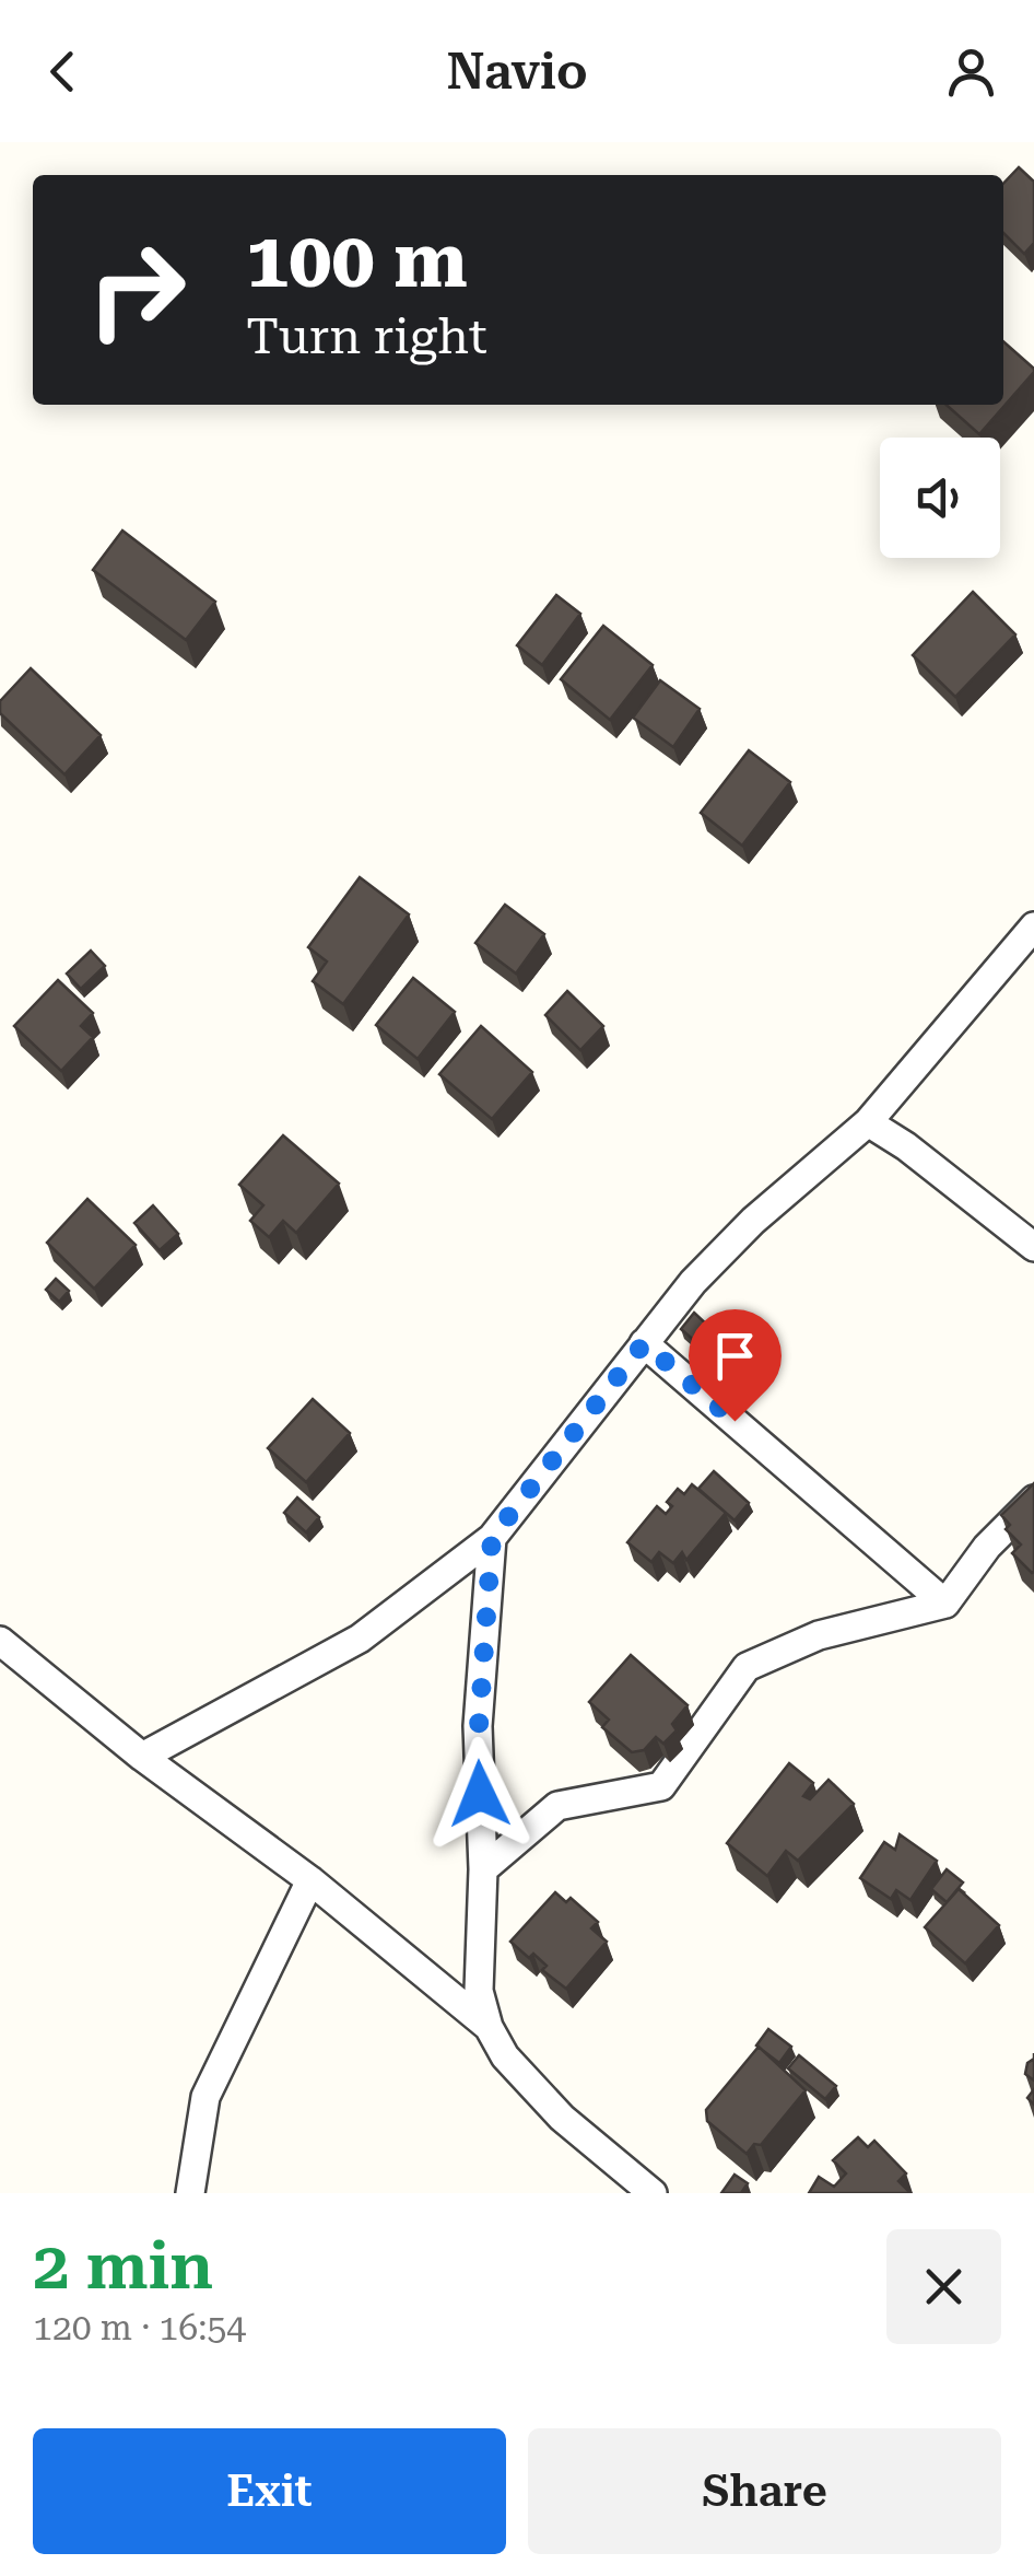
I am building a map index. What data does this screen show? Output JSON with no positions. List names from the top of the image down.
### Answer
{
  "page": {
    "header": "Navio",
    "turn": ["100 m", "Turn right"],
    "heading": ["2 min", "120 m · 16:54"],
    "buttons": ["Exit", "Share"]
  }
}
